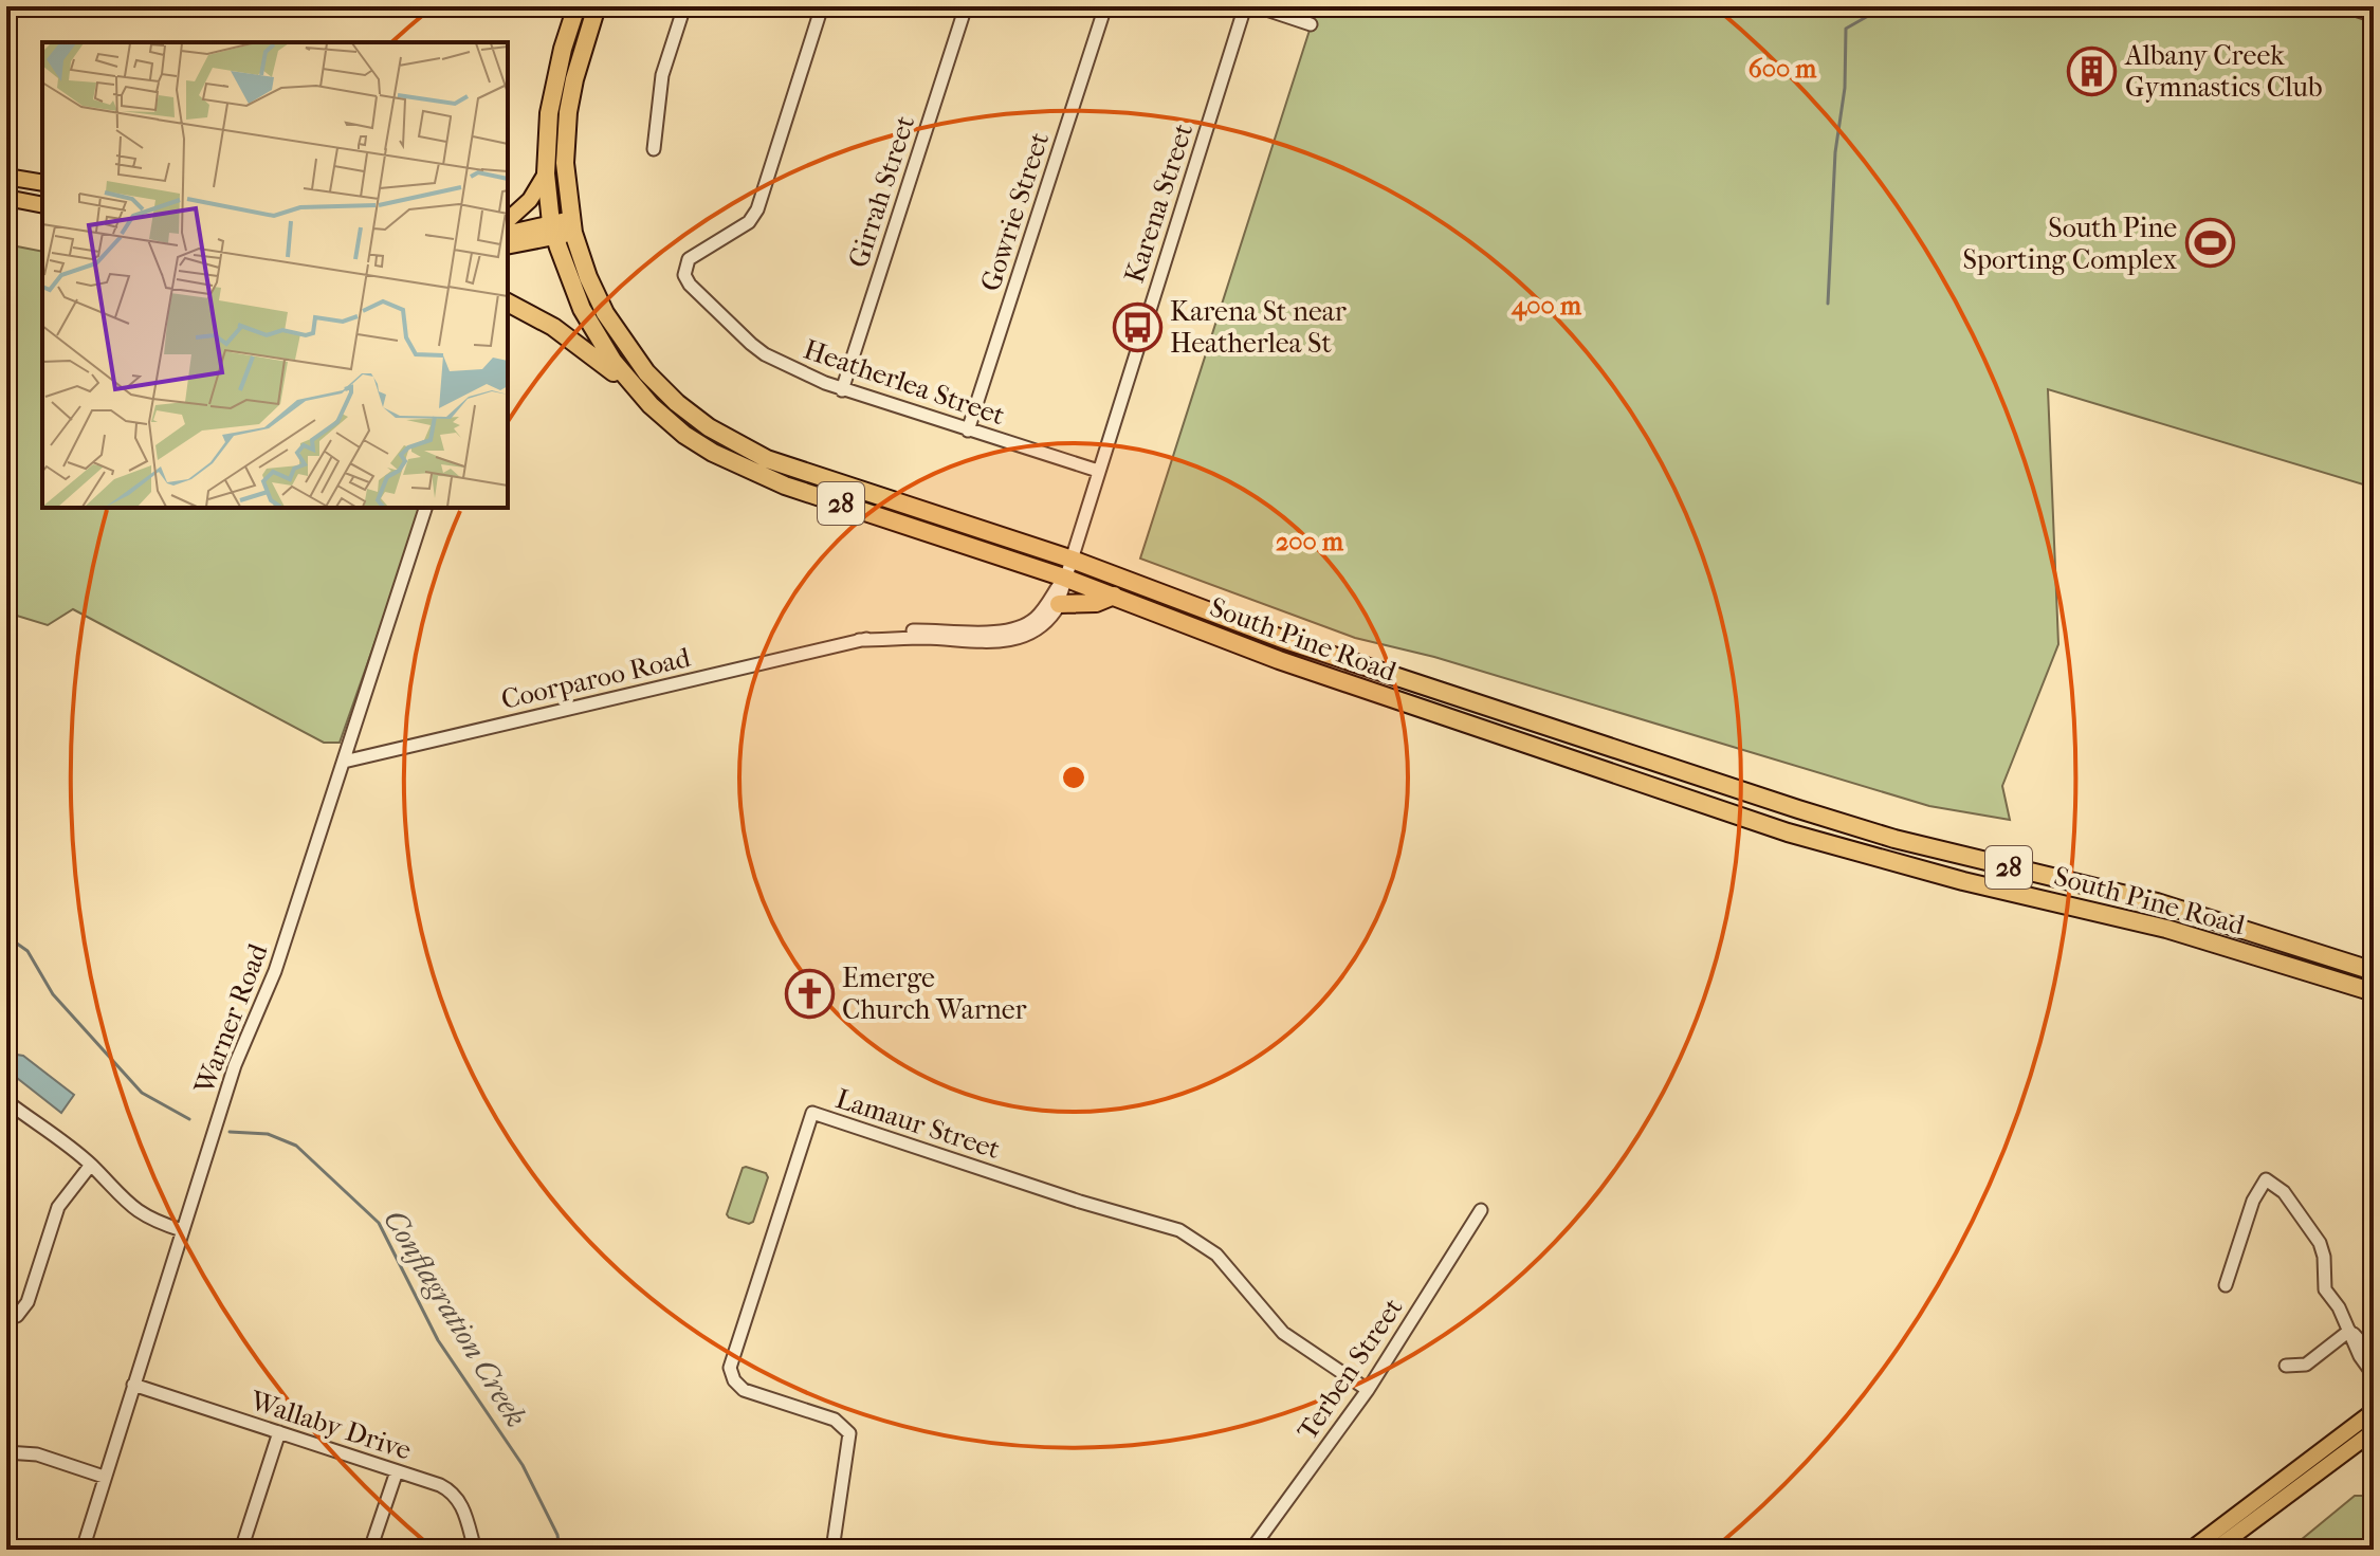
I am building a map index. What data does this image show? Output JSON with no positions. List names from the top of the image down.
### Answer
{
  "streets": {
    "highway": ["28", "South Pine Road"],
    "street": [
      "Girrah Street",
      "Karena Street",
      "Gowrie Street",
      "Heatherlea Street",
      "Coorparoo Road",
      "Warner Road",
      "Lamaur Street",
      "Terben Street",
      "Wallaby Drive"
    ]
  },
  "crossings": [
    ["Girrah Street", "Heatherlea Street"],
    ["Karena Street", "Heatherlea Street"],
    ["Karena Street", "South Pine Road"],
    ["Karena Street", "Coorparoo Road"],
    ["Gowrie Street", "Heatherlea Street"],
    ["South Pine Road", "Coorparoo Road"],
    ["Coorparoo Road", "Warner Road"],
    ["Warner Road", "Wallaby Drive"],
    ["Lamaur Street", "Terben Street"]
  ],
  "water": ["Conflagration Creek"],
  "places": {
    "building": ["Albany Creek Gymnastics Club"],
    "sports": ["South Pine Sporting Complex"],
    "bus stop": ["Karena St near Heatherlea St"],
    "church": ["Emerge Church Warner"]
  },
  "rings": ["600 m", "400 m", "200 m"]
}
